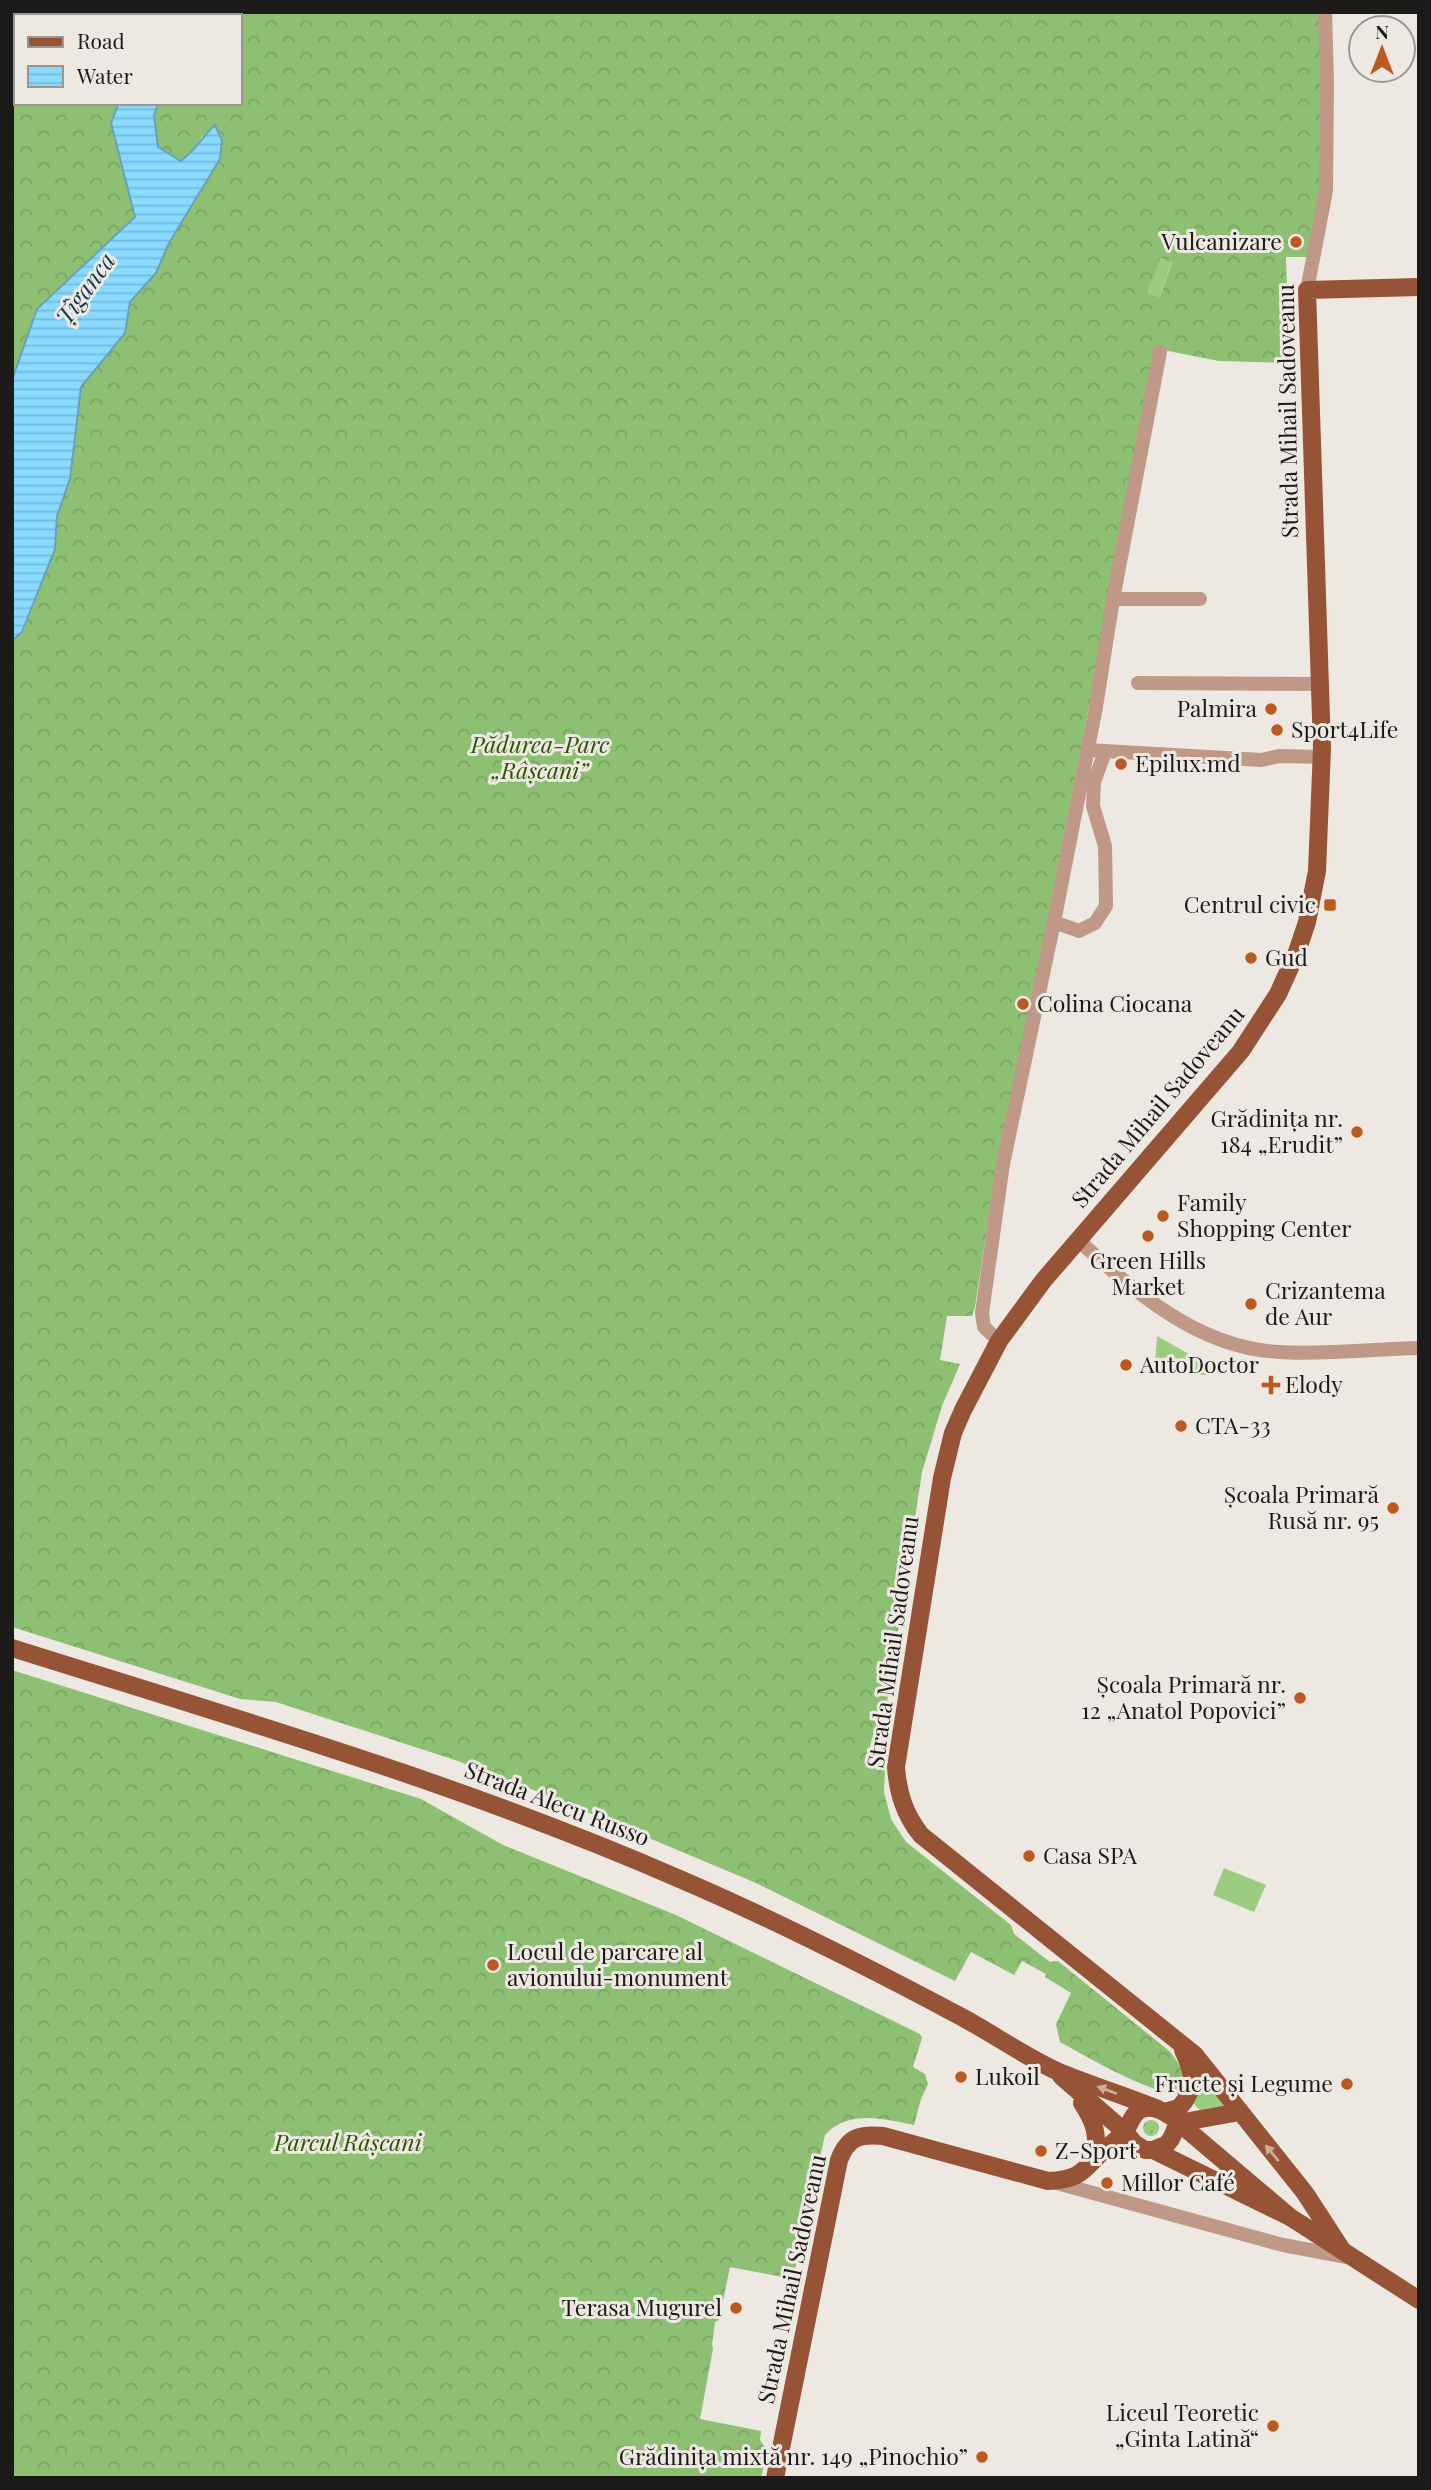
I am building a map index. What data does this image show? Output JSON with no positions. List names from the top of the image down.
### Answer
{
  "streets": {
    "main road": ["Strada Mihail Sadoveanu", "Strada Alecu Russo"]
  },
  "crossings": [
    ["Strada Mihail Sadoveanu", "Strada Alecu Russo"]
  ],
  "water": ["Țîganca"],
  "parks": ["Pădurea-Parc „Râșcani”", "Parcul Râșcani"],
  "places": {
    "other": [
      "Vulcanizare",
      "Palmira",
      "Sport4Life",
      "Epilux.md",
      "Gud",
      "Colina Ciocana",
      "Grădinița nr. 184 „Erudit”",
      "Family Shopping Center",
      "Green Hills Market",
      "Crizantema de Aur",
      "AutoDoctor",
      "CTA-33",
      "Școala Primară Rusă nr. 95",
      "Școala Primară nr. 12 „Anatol Popovici”",
      "Casa SPA",
      "Locul de parcare al avionului-monument",
      "Lukoil",
      "Fructe și Legume",
      "Z-Sport",
      "Millor Café",
      "Terasa Mugurel",
      "Liceul Teoretic „Ginta Latină“",
      "Grădinița mixtă nr. 149 „Pinochio”"
    ],
    "transit": ["Centrul civic"],
    "health": ["Elody"]
  },
  "legend": ["Road", "Water"],
  "north": "top"
}
